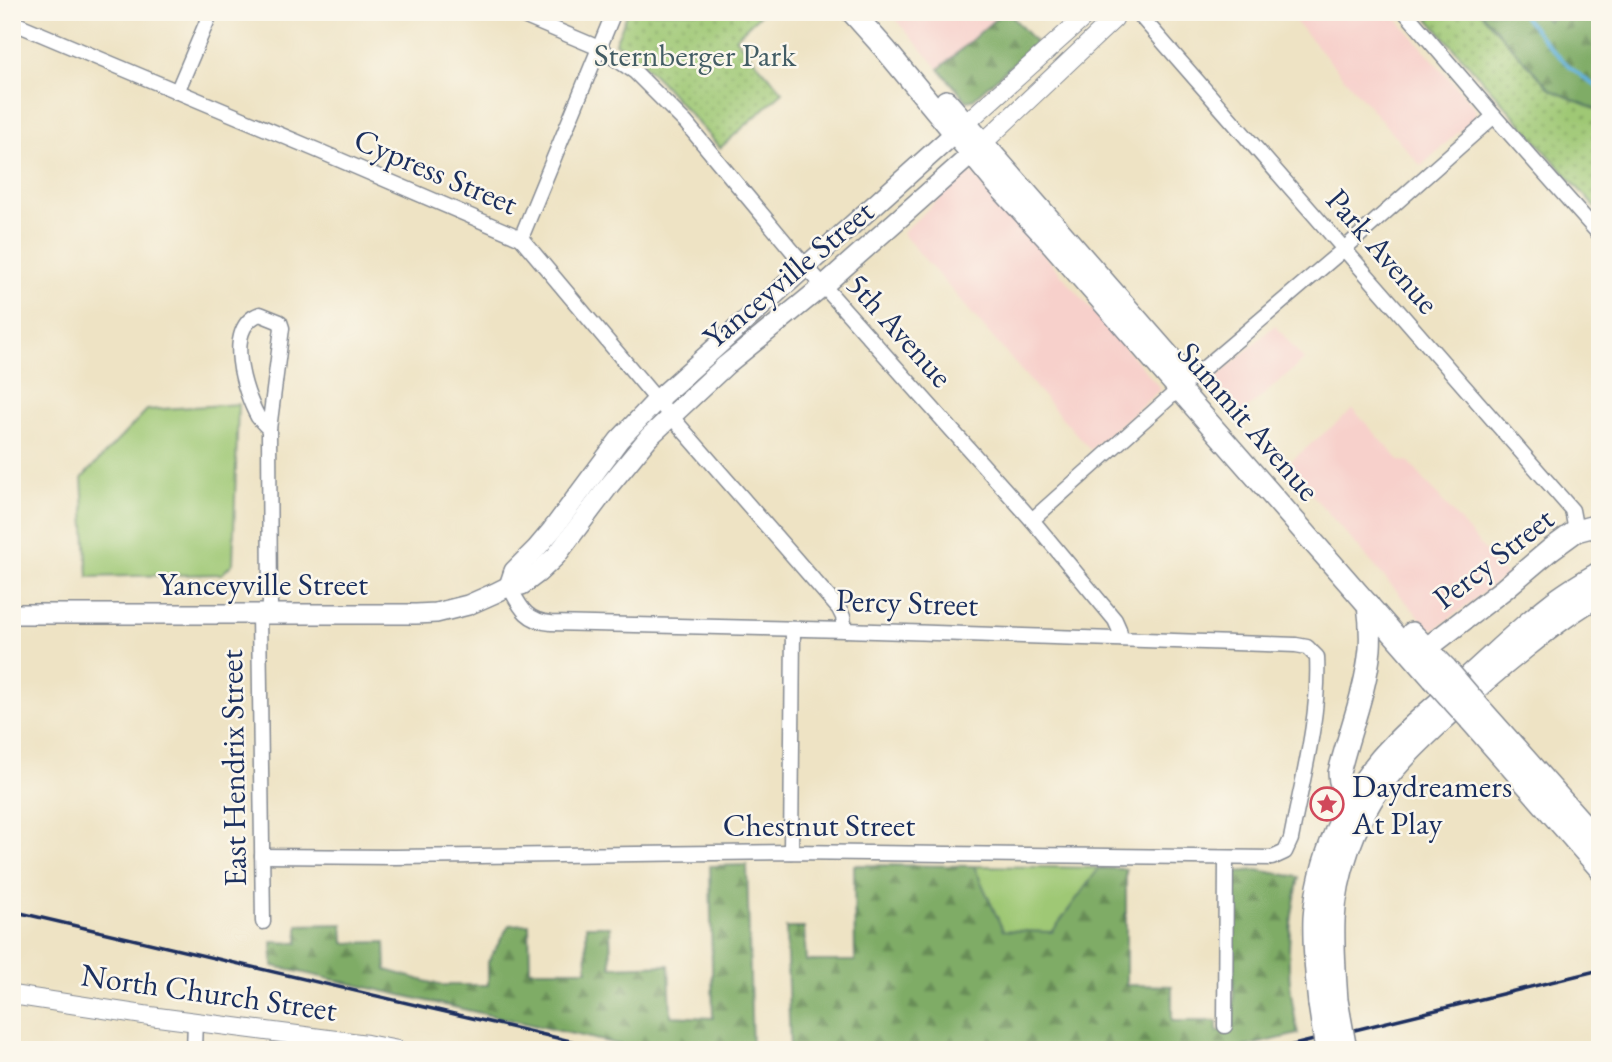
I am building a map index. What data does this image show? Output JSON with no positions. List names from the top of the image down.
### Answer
{
  "streets": {
    "main road": ["Yanceyville Street", "Summit Avenue", "Percy Street"],
    "street": [
      "Cypress Street",
      "Park Avenue",
      "5th Avenue",
      "East Hendrix Street",
      "Chestnut Street",
      "North Church Street"
    ]
  },
  "crossings": [
    ["Cypress Street", "Yanceyville Street"],
    ["Cypress Street", "Percy Street"],
    ["Park Avenue", "Percy Street"],
    ["Yanceyville Street", "5th Avenue"],
    ["Yanceyville Street", "Summit Avenue"],
    ["Yanceyville Street", "Percy Street"],
    ["Yanceyville Street", "East Hendrix Street"],
    ["5th Avenue", "Percy Street"],
    ["Summit Avenue", "Percy Street"],
    ["Percy Street", "Chestnut Street"],
    ["East Hendrix Street", "Chestnut Street"]
  ],
  "parks": ["Sternberger Park"],
  "places": {
    "place": ["Daydreamers At Play"]
  }
}
